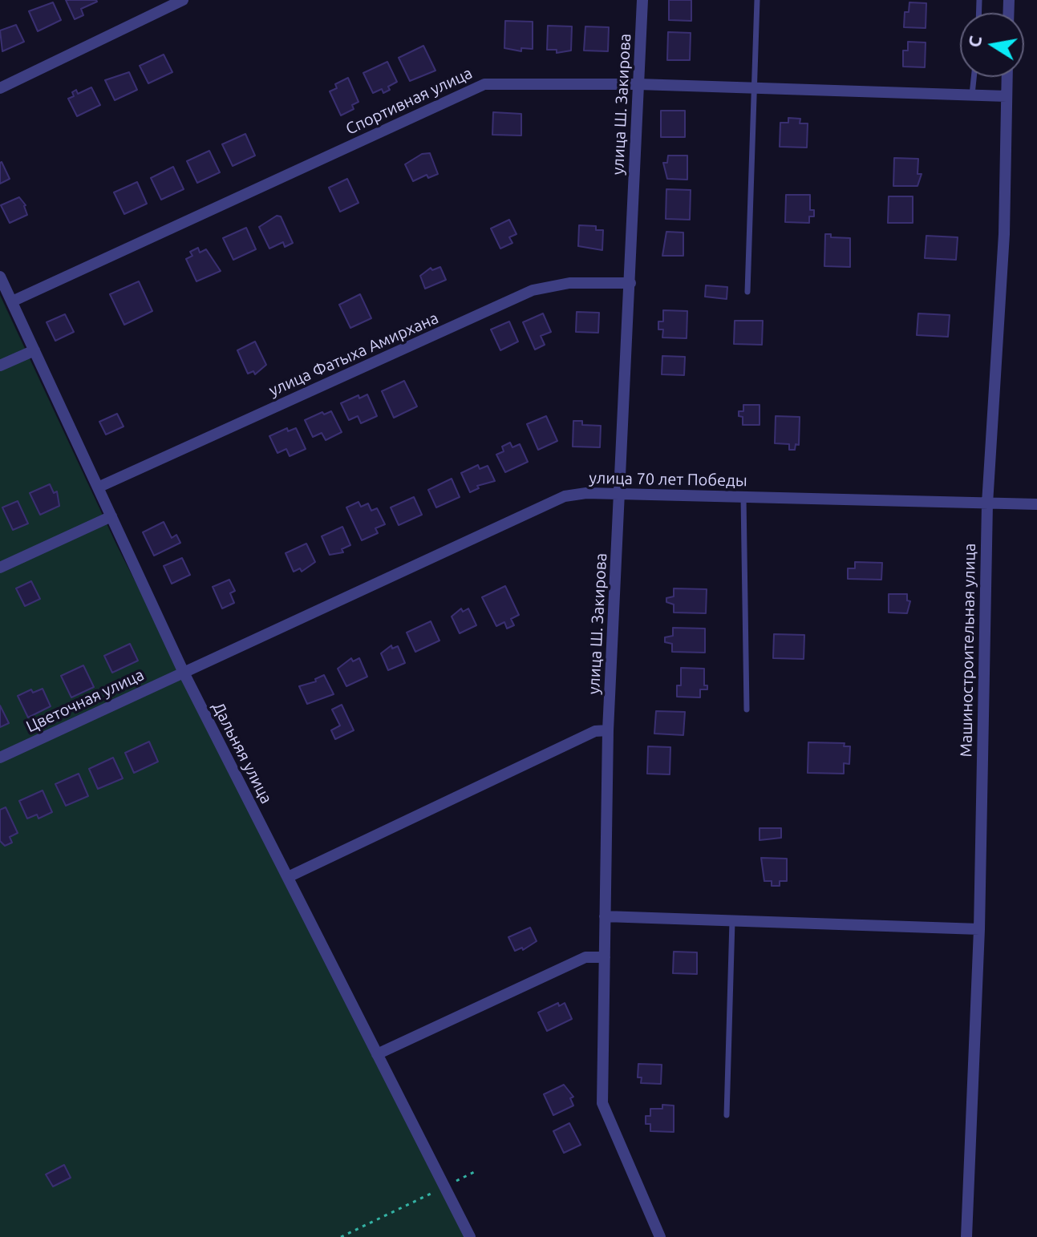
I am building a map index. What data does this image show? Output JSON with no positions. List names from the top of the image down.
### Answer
{
  "streets": {
    "street": [
      "Спортивная улица",
      "улица Ш. Закирова",
      "улица Фатыха Амирхана",
      "улица 70 лет Победы",
      "Машиностроительная улица",
      "Цветочная улица",
      "Дальняя улица"
    ]
  },
  "crossings": [
    ["Спортивная улица", "улица Ш. Закирова"],
    ["Спортивная улица", "Машиностроительная улица"],
    ["Спортивная улица", "Дальняя улица"],
    ["улица Ш. Закирова", "улица Фатыха Амирхана"],
    ["улица Ш. Закирова", "улица 70 лет Победы"],
    ["улица Фатыха Амирхана", "Дальняя улица"],
    ["улица 70 лет Победы", "Машиностроительная улица"],
    ["улица 70 лет Победы", "Цветочная улица"],
    ["улица 70 лет Победы", "Дальняя улица"],
    ["Цветочная улица", "Дальняя улица"]
  ],
  "north": "left"
}
